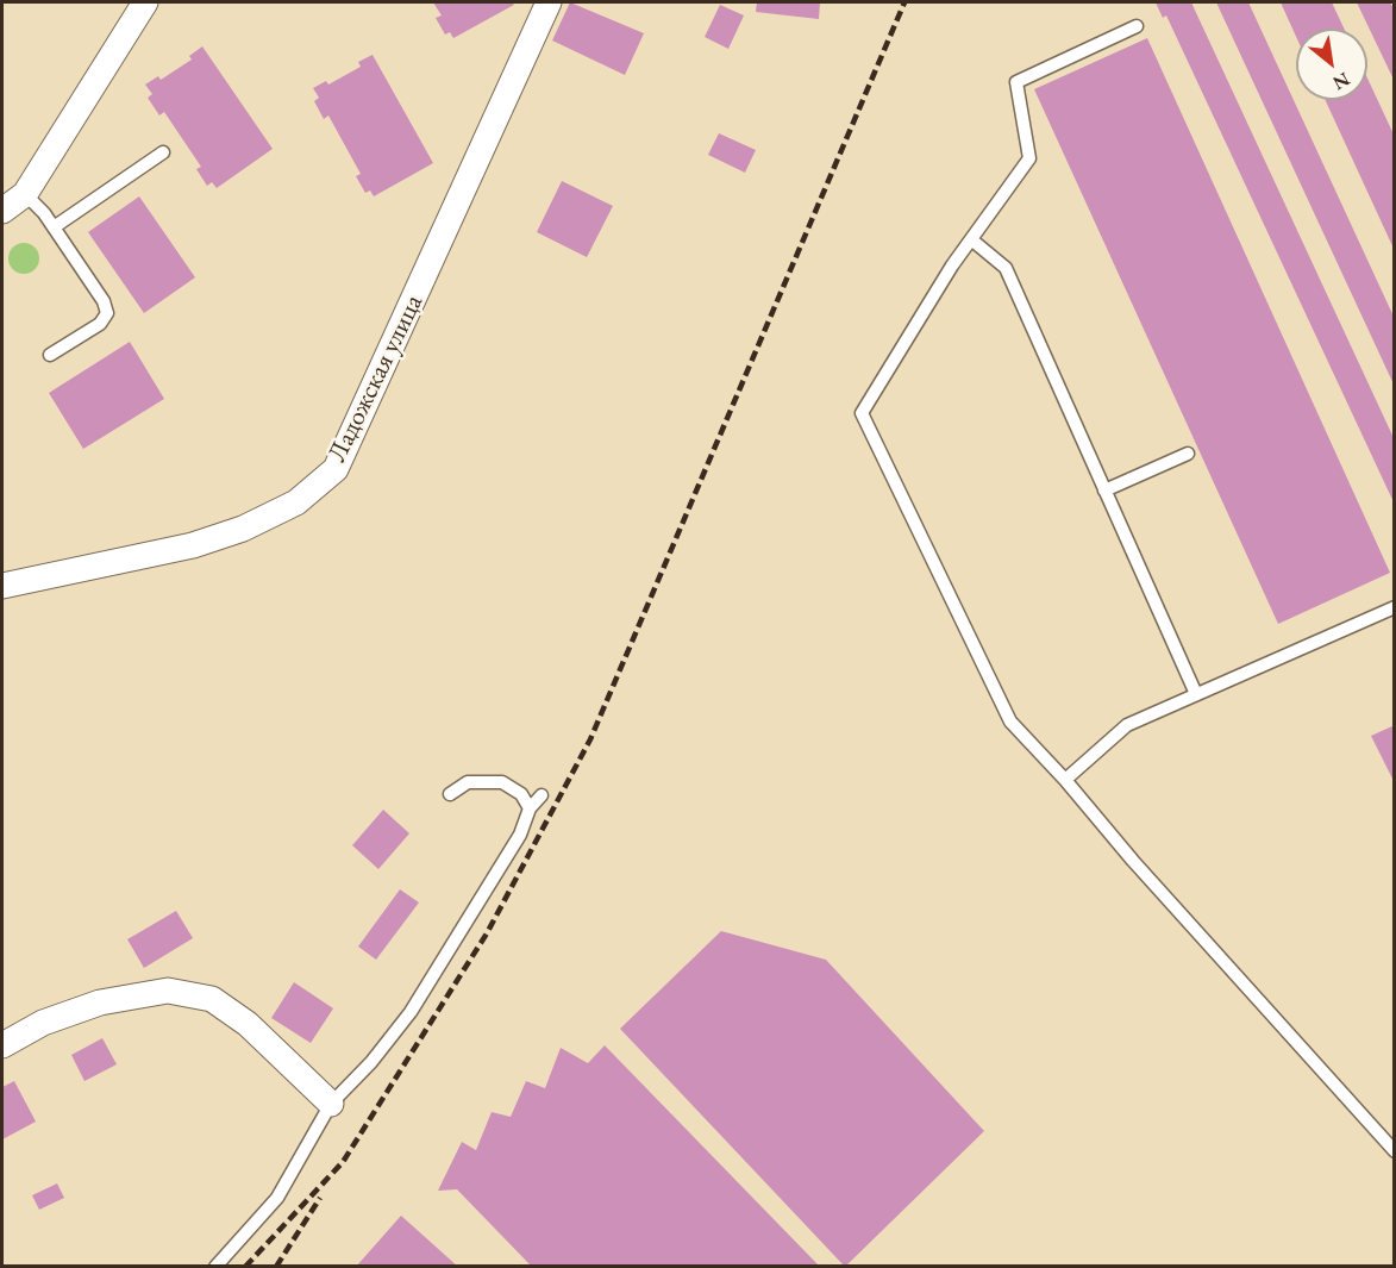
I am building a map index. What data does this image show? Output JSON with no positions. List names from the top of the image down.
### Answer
{
  "streets": {
    "street": ["Ладожская улица"]
  },
  "north": "bottom right"
}
